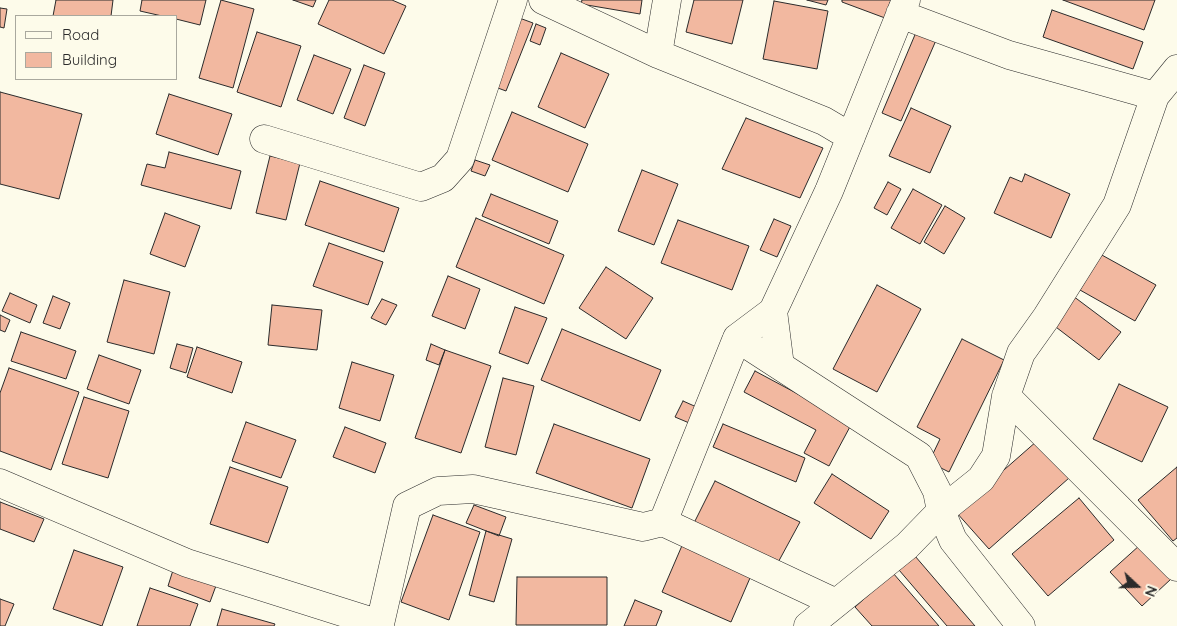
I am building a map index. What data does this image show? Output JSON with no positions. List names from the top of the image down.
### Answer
{
  "legend": ["Road", "Building"],
  "north": "right"
}
